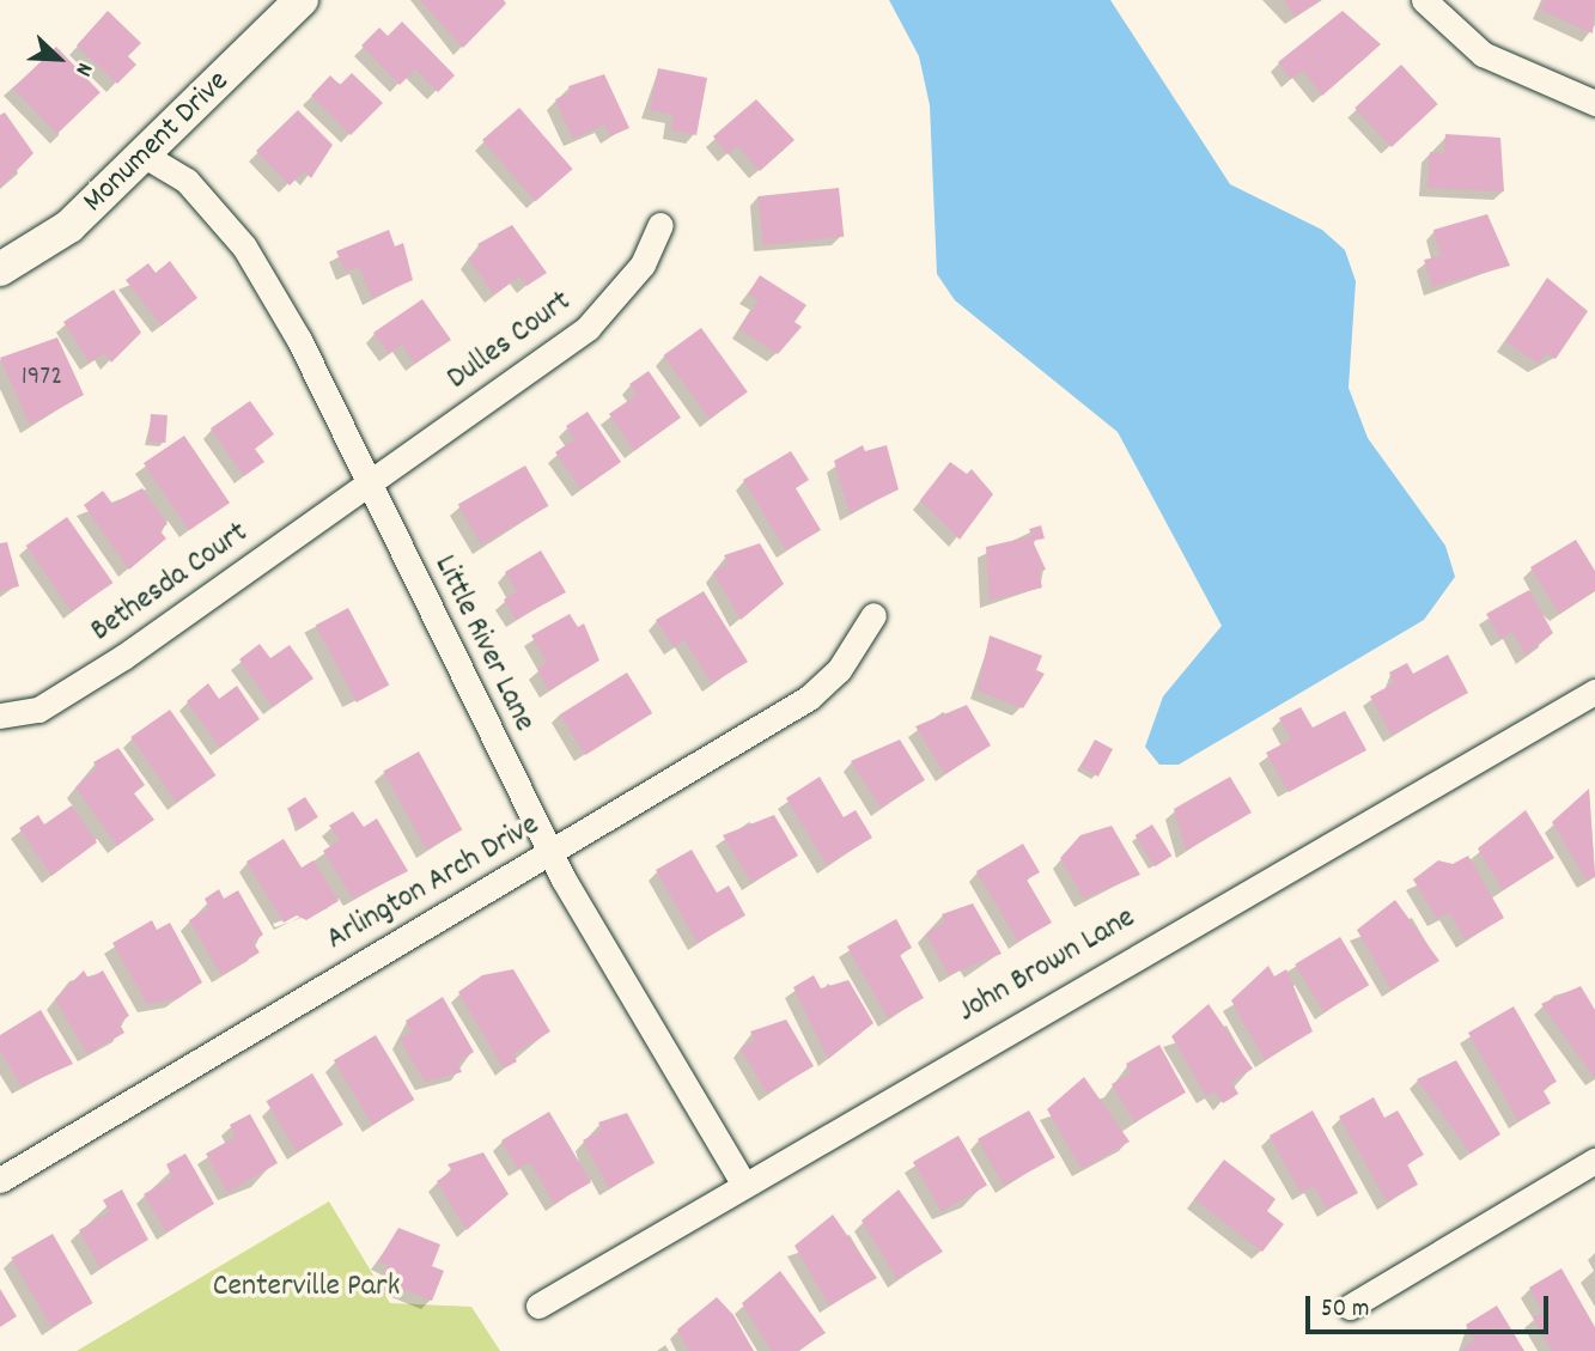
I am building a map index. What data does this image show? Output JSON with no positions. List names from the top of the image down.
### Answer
{
  "streets": {
    "street": [
      "Monument Drive",
      "Dulles Court",
      "Bethesda Court",
      "Little River Lane",
      "Arlington Arch Drive",
      "John Brown Lane"
    ]
  },
  "crossings": [
    ["Monument Drive", "Little River Lane"],
    ["Dulles Court", "Bethesda Court"],
    ["Dulles Court", "Little River Lane"],
    ["Bethesda Court", "Little River Lane"],
    ["Little River Lane", "Arlington Arch Drive"],
    ["Little River Lane", "John Brown Lane"]
  ],
  "parks": ["Centerville Park"],
  "house_numbers": ["1972"],
  "scale_bar": "50 m",
  "north": "bottom right"
}
